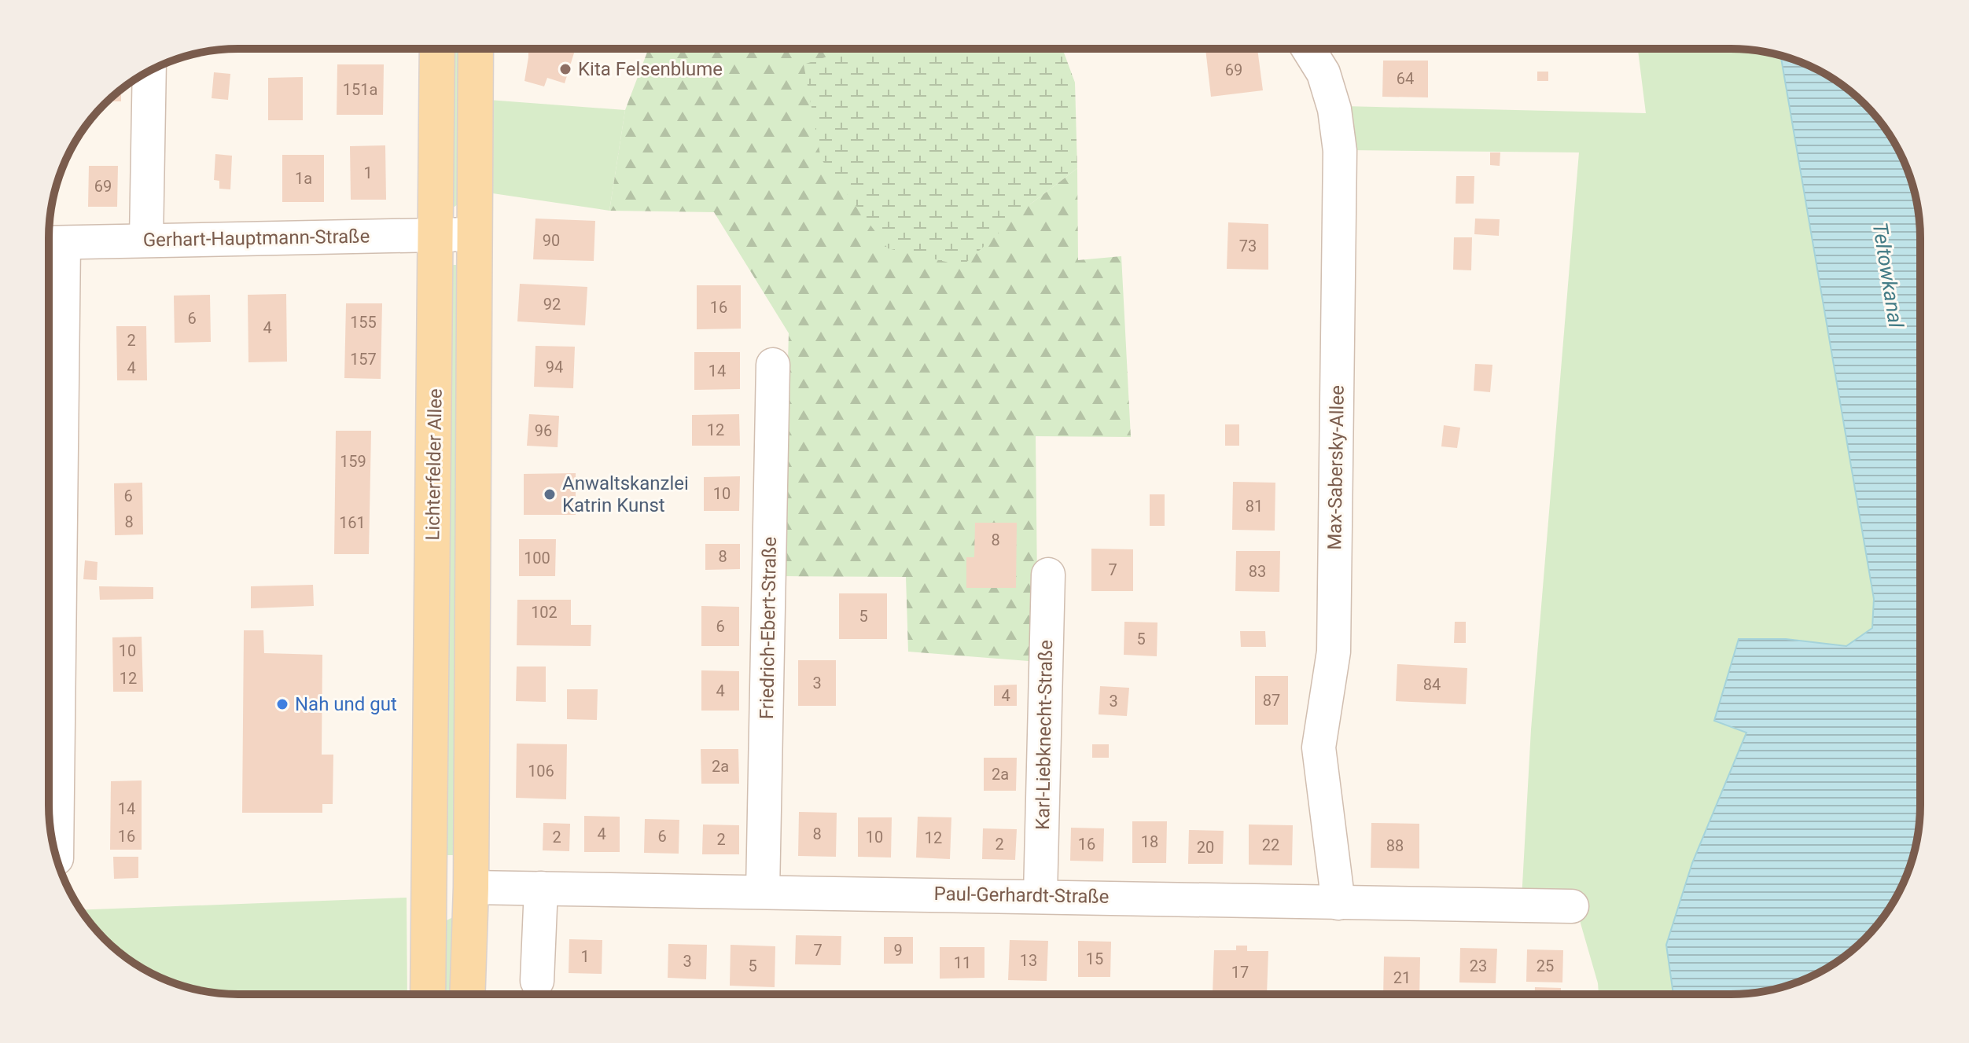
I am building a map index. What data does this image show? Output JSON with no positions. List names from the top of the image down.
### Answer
{
  "streets": {
    "main road": ["Lichterfelder Allee"],
    "street": [
      "Gerhart-Hauptmann-Straße",
      "Max-Sabersky-Allee",
      "Friedrich-Ebert-Straße",
      "Karl-Liebknecht-Straße",
      "Paul-Gerhardt-Straße"
    ]
  },
  "crossings": [
    ["Gerhart-Hauptmann-Straße", "Lichterfelder Allee"],
    ["Lichterfelder Allee", "Paul-Gerhardt-Straße"],
    ["Max-Sabersky-Allee", "Paul-Gerhardt-Straße"],
    ["Friedrich-Ebert-Straße", "Paul-Gerhardt-Straße"],
    ["Karl-Liebknecht-Straße", "Paul-Gerhardt-Straße"]
  ],
  "water": ["Teltowkanal"],
  "places": ["Kita Felsenblume", "Anwaltskanzlei Katrin Kunst", "Nah und gut"],
  "house_numbers": [
    "69",
    "64",
    "151a",
    "1",
    "1a",
    "69",
    "90",
    "73",
    "92",
    "16",
    "6",
    "155",
    "4",
    "2",
    "157",
    "94",
    "4",
    "14",
    "12",
    "96",
    "159",
    "10",
    "6",
    "81",
    "8",
    "161",
    "8",
    "8",
    "100",
    "7",
    "83",
    "102",
    "5",
    "6",
    "5",
    "10",
    "12",
    "3",
    "84",
    "4",
    "4",
    "87",
    "3",
    "2a",
    "106",
    "2a",
    "14",
    "4",
    "8",
    "16",
    "6",
    "2",
    "10",
    "12",
    "2",
    "18",
    "2",
    "16",
    "22",
    "88",
    "20",
    "7",
    "9",
    "1",
    "15",
    "13",
    "3",
    "11",
    "5",
    "23",
    "25",
    "17",
    "21"
  ]
}
